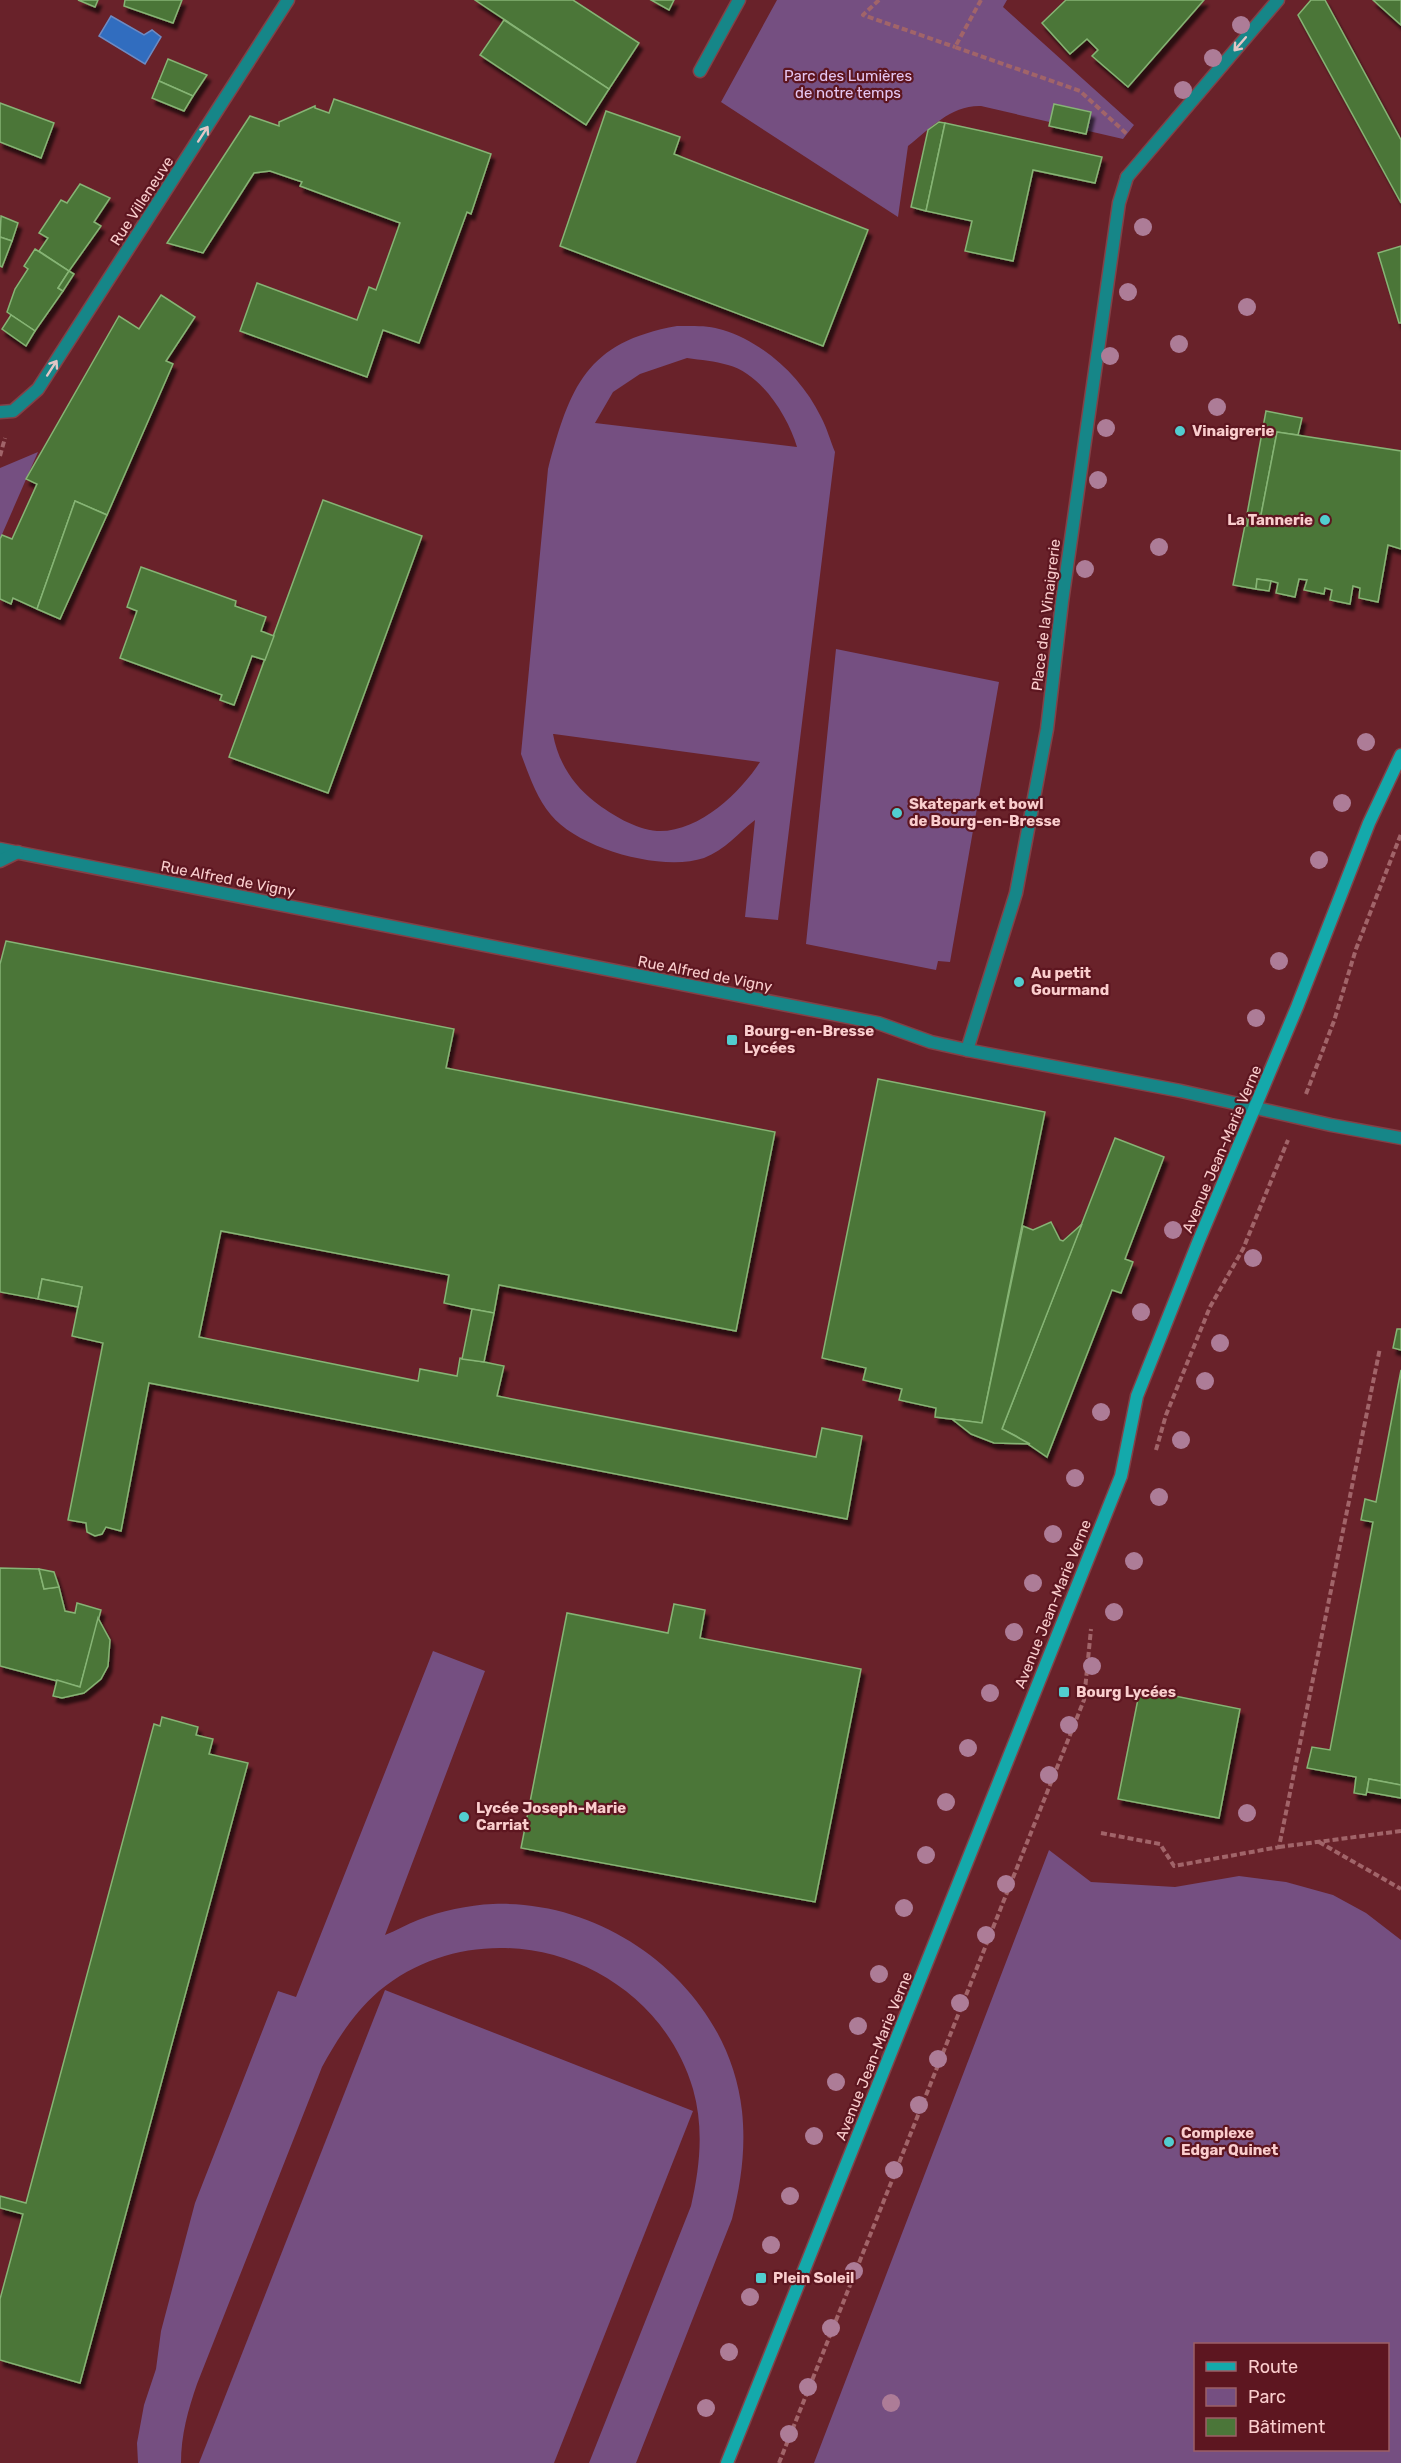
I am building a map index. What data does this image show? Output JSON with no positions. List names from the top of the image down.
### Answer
{
  "streets": {
    "street": [
      "Rue Villeneuve",
      "Place de la Vinaigrerie",
      "Rue Alfred de Vigny",
      "Avenue Jean-Marie Verne"
    ]
  },
  "crossings": [
    ["Place de la Vinaigrerie", "Rue Alfred de Vigny"],
    ["Rue Alfred de Vigny", "Avenue Jean-Marie Verne"]
  ],
  "one_way": ["Rue Villeneuve"],
  "parks": ["Parc des Lumières de notre temps"],
  "places": {
    "other": [
      "Vinaigrerie",
      "La Tannerie",
      "Skatepark et bowl de Bourg-en-Bresse",
      "Au petit Gourmand",
      "Lycée Joseph-Marie Carriat",
      "Complexe Edgar Quinet"
    ],
    "transit": ["Bourg-en-Bresse Lycées", "Bourg Lycées", "Plein Soleil"]
  },
  "legend": ["Route", "Parc", "Bâtiment"]
}
